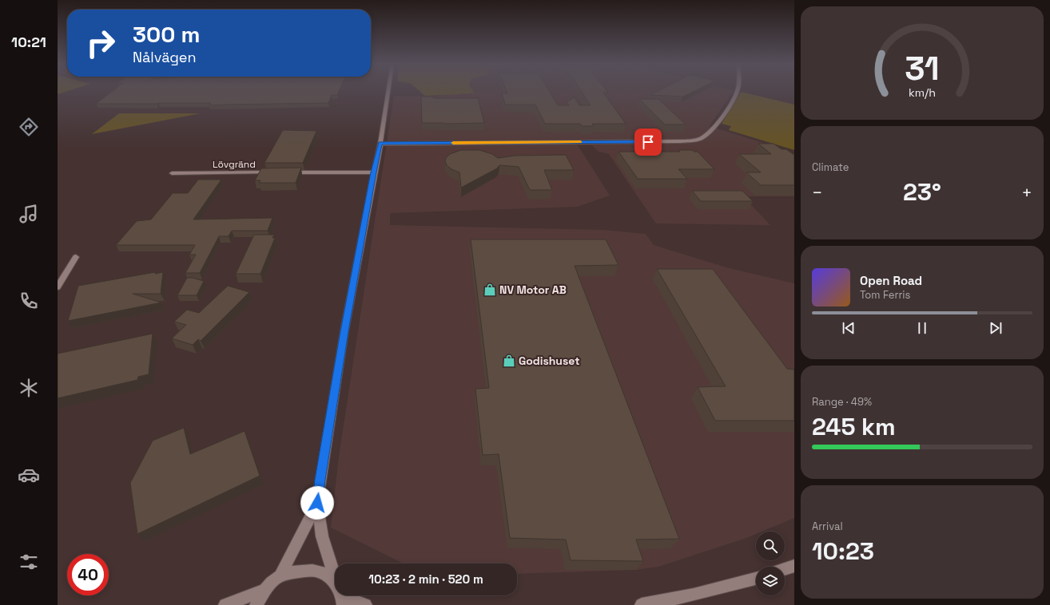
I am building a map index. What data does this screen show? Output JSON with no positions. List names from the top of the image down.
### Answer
{
  "streets": {
    "street": ["Lövgränd"]
  },
  "places": {
    "shop": ["NV Motor AB", "Godishuset"]
  },
  "page": {
    "tabs": "10:21",
    "turn": ["300 m", "Nålvägen"],
    "tile": [
      "Climate",
      ["Range · 49%", "245 km"],
      ["Arrival", "10:23"]
    ],
    "heat": ["−", "23°", "+"],
    "song": ["Open Road", "Tom Ferris"],
    "limit": "40",
    "trip": "10:23 · 2 min · 520 m",
    "gauge": ["31", "km/h"]
  }
}
